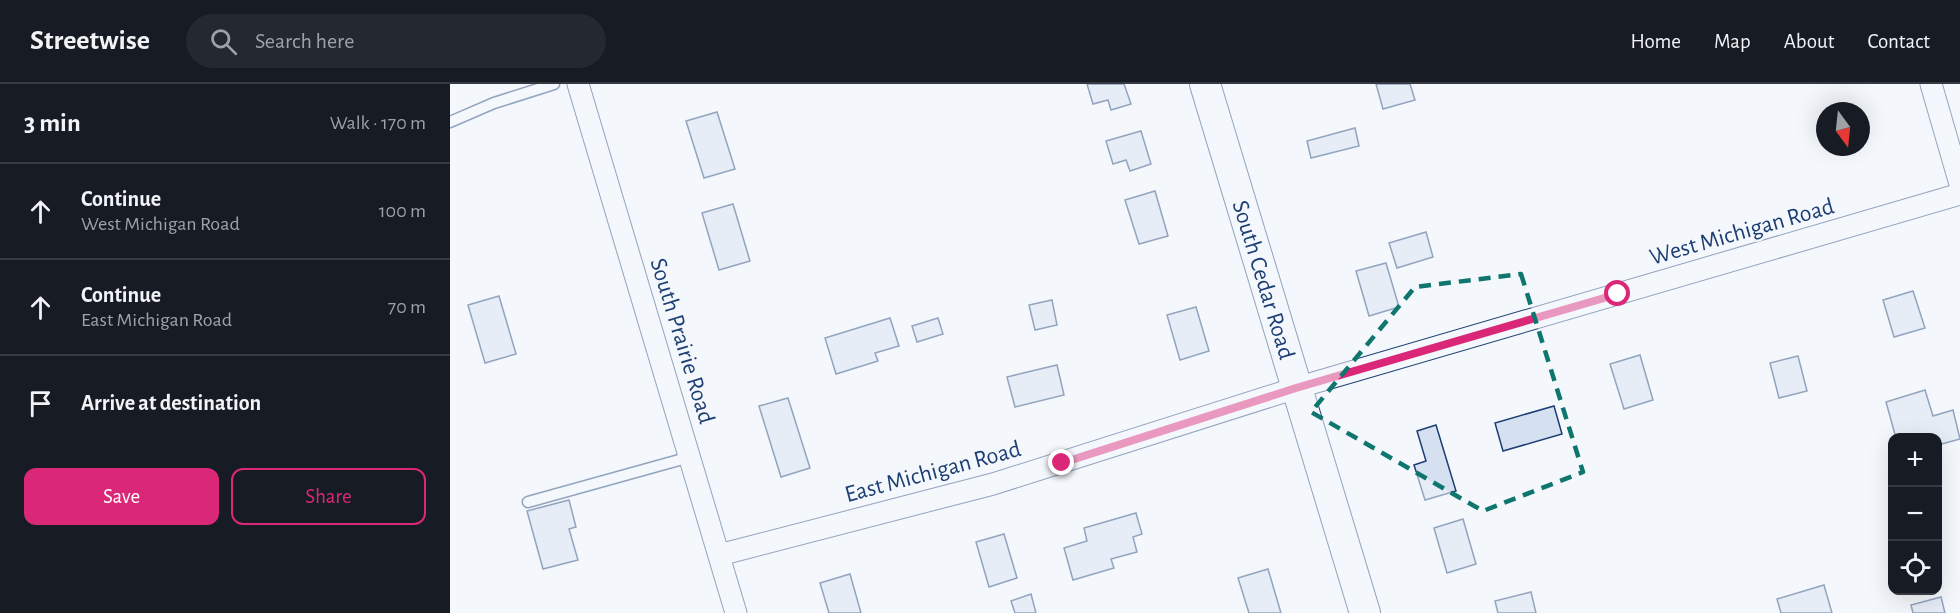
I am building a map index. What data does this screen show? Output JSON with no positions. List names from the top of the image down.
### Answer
{
  "streets": {
    "main road": ["South Cedar Road"],
    "street": ["West Michigan Road", "South Prairie Road", "East Michigan Road"]
  },
  "crossings": [
    ["West Michigan Road", "South Cedar Road"],
    ["West Michigan Road", "East Michigan Road"],
    ["South Cedar Road", "East Michigan Road"],
    ["South Prairie Road", "East Michigan Road"]
  ],
  "north": "bottom",
  "page": {
    "header": "Streetwise",
    "search": "Search here",
    "nav": [
      "Home",
      "Map",
      "About",
      "Contact"
    ],
    "heading": ["3 min", "Walk · 170 m"],
    "list": [
      ["Continue", "West Michigan Road", "100 m"],
      ["Continue", "East Michigan Road", "70 m"],
      "Arrive at destination"
    ],
    "map_buttons": ["+", "−"],
    "buttons": ["Save", "Share"]
  }
}
